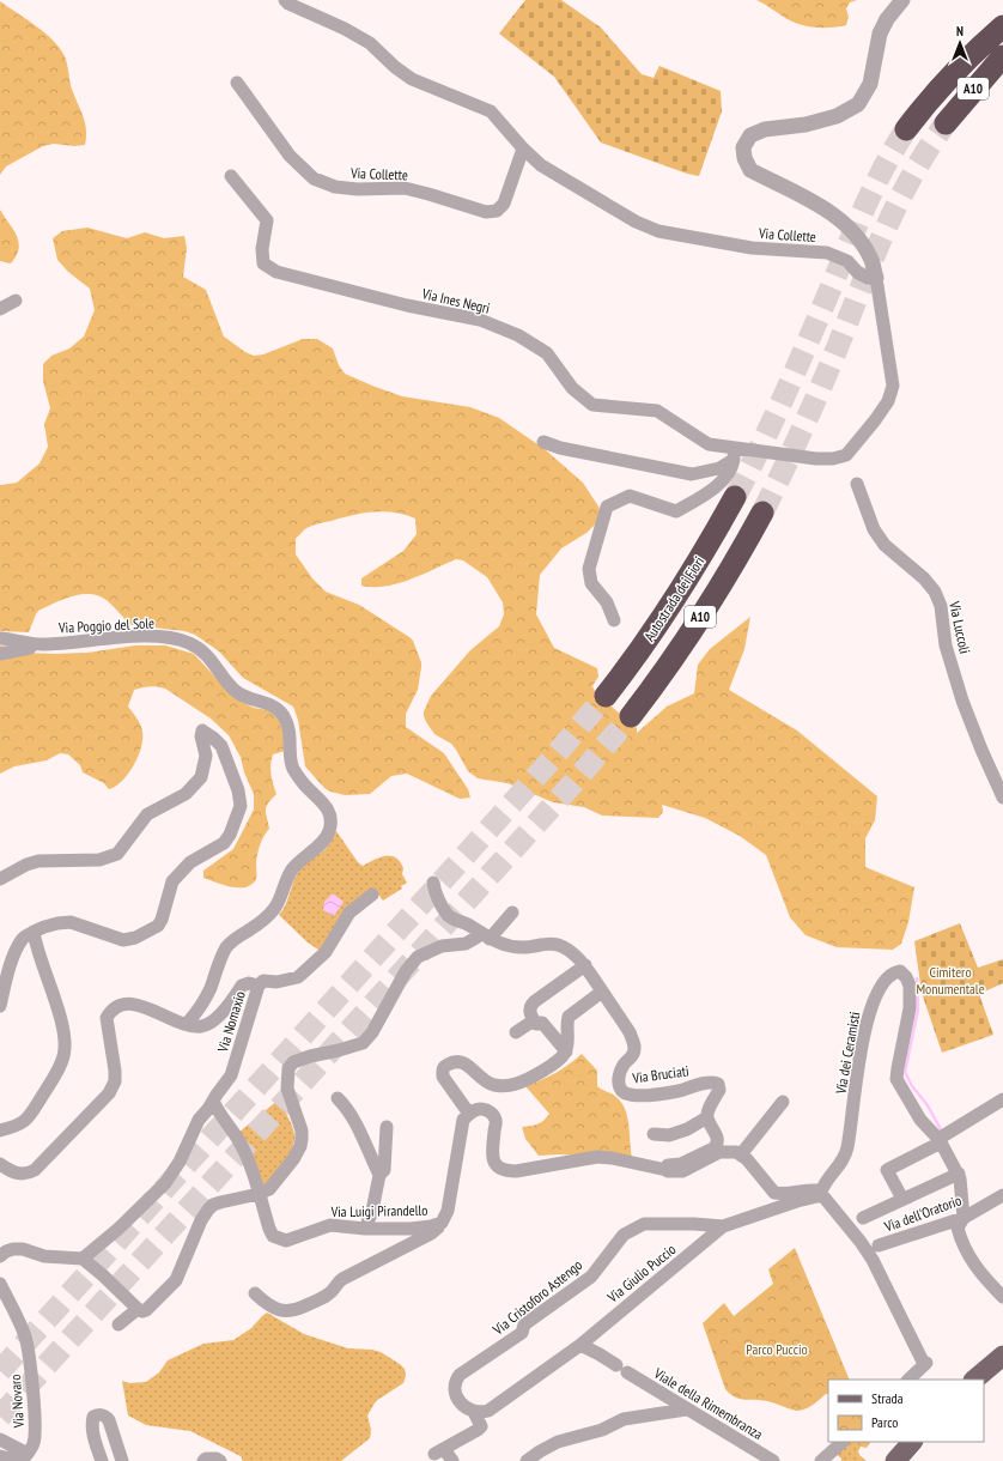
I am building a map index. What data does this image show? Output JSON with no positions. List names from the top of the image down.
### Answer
{
  "streets": {
    "highway": ["A10", "Autostrada dei Fiori"],
    "street": [
      "Via Collette",
      "Via Ines Negri",
      "Via Poggio del Sole",
      "Via Luccoli",
      "Via Nomaxio",
      "Via dei Ceramisti",
      "Via Bruciati",
      "Via Luigi Pirandello",
      "Via dell'Oratorio",
      "Via Giulio Puccio",
      "Via Cristoforo Astengo",
      "Via Novaro",
      "Viale della Rimembranza"
    ]
  },
  "crossings": [
    ["Via Collette", "Via Ines Negri"],
    ["Via Poggio del Sole", "Via Nomaxio"],
    ["Via Nomaxio", "Via Luigi Pirandello"],
    ["Via dei Ceramisti", "Via dell'Oratorio"],
    ["Via dei Ceramisti", "Via Cristoforo Astengo"],
    ["Via Giulio Puccio", "Via Cristoforo Astengo"],
    ["Via Giulio Puccio", "Viale della Rimembranza"]
  ],
  "parks": ["Cimitero Monumentale", "Parco Puccio"],
  "legend": ["Strada", "Parco"],
  "north": "top"
}
